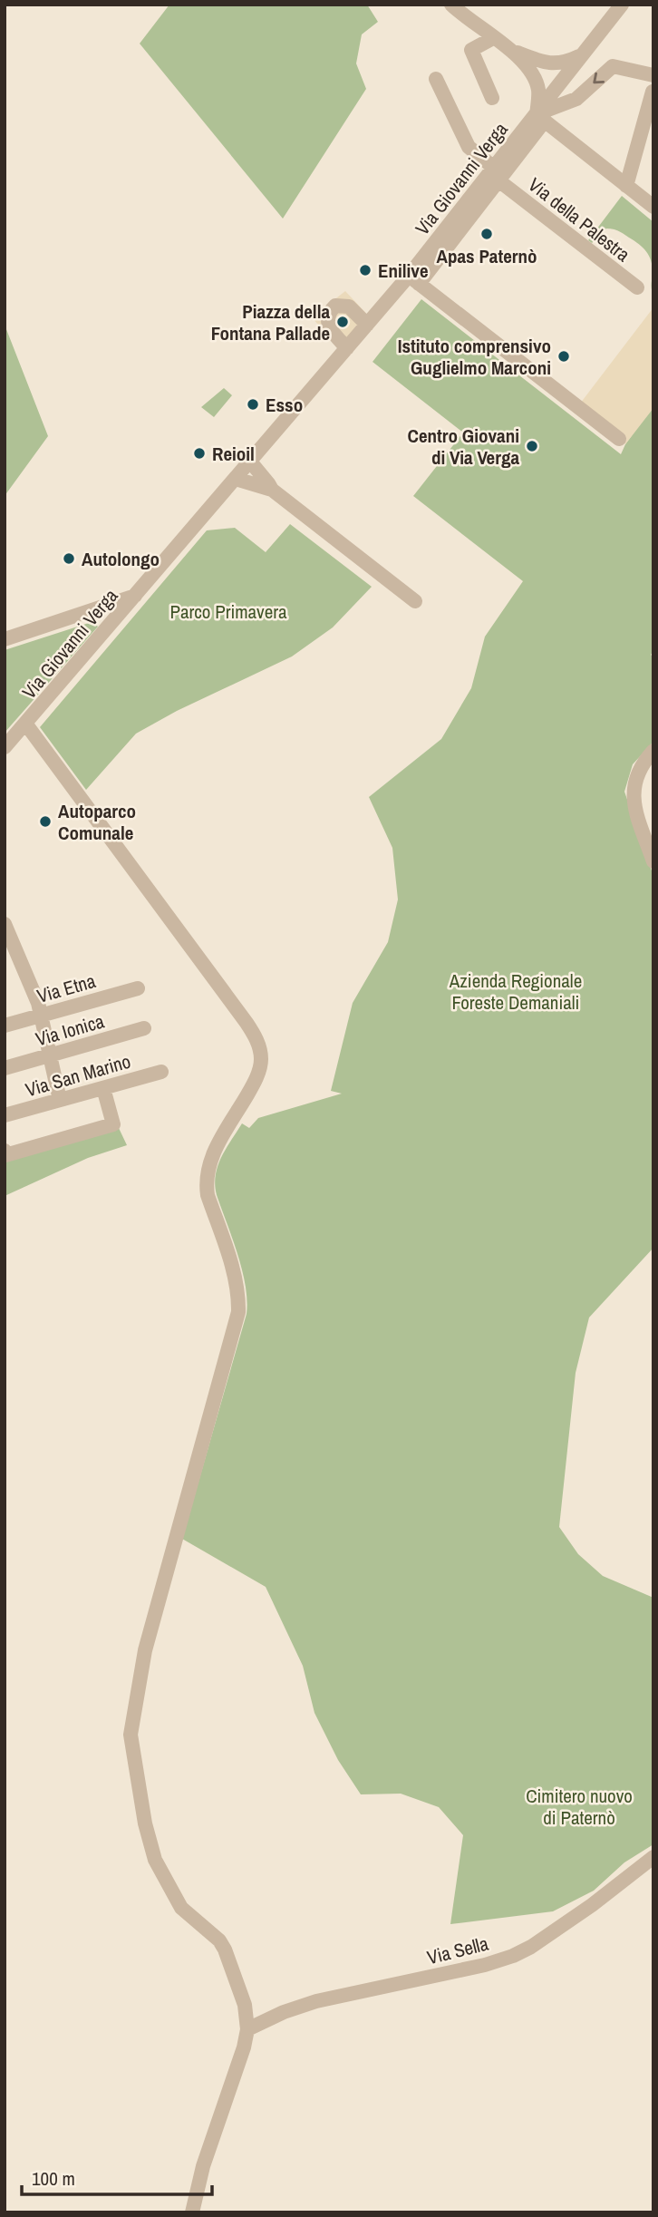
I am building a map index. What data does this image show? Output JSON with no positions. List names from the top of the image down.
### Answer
{
  "streets": {
    "street": [
      "Via Giovanni Verga",
      "Via della Palestra",
      "Via Etna",
      "Via Ionica",
      "Via San Marino",
      "Via Sella"
    ]
  },
  "crossings": [
    ["Via Giovanni Verga", "Via della Palestra"]
  ],
  "parks": ["Parco Primavera", "Azienda Regionale Foreste Demaniali", "Cimitero nuovo di Paternò"],
  "places": [
    "Apas Paternò",
    "Enilive",
    "Piazza della Fontana Pallade",
    "Istituto comprensivo Guglielmo Marconi",
    "Esso",
    "Centro Giovani di Via Verga",
    "Reioil",
    "Autolongo",
    "Autoparco Comunale"
  ],
  "scale_bar": "100 m"
}
